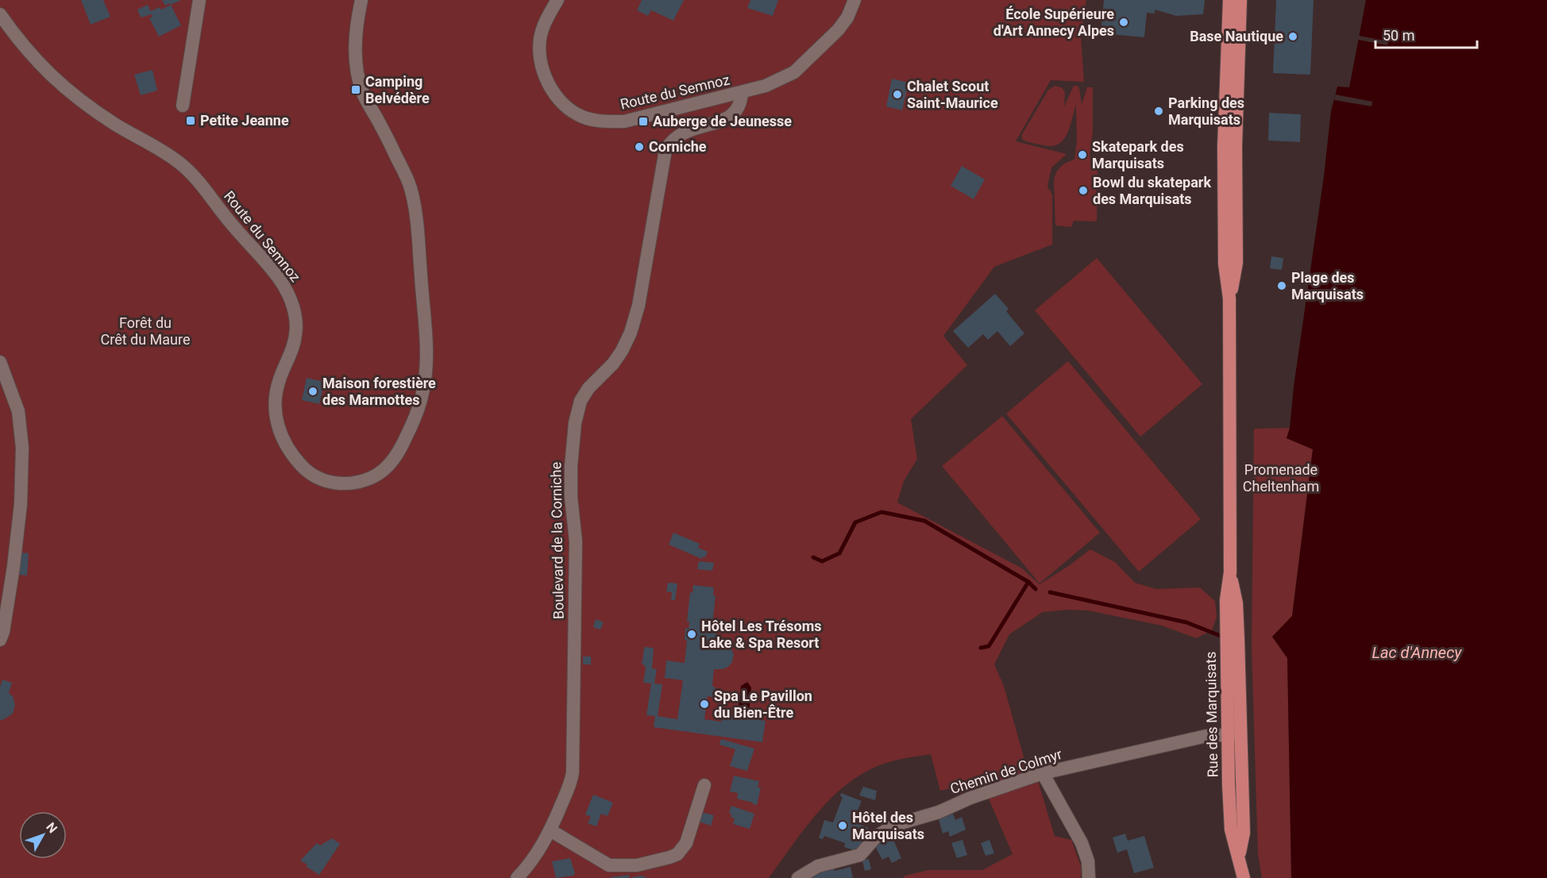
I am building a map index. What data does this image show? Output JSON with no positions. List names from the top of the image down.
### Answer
{
  "streets": {
    "main road": [
      "Route du Semnoz",
      "Boulevard de la Corniche",
      "Rue des Marquisats",
      "Chemin de Colmyr"
    ]
  },
  "crossings": [
    ["Route du Semnoz", "Boulevard de la Corniche"],
    ["Rue des Marquisats", "Chemin de Colmyr"]
  ],
  "water": ["Lac d'Annecy"],
  "parks": ["Forêt du Crêt du Maure", "Promenade Cheltenham"],
  "places": {
    "other": [
      "École Supérieure d'Art Annecy Alpes",
      "Base Nautique",
      "Chalet Scout Saint-Maurice",
      "Parking des Marquisats",
      "Corniche",
      "Skatepark des Marquisats",
      "Bowl du skatepark des Marquisats",
      "Plage des Marquisats",
      "Maison forestière des Marmottes",
      "Hôtel Les Trésoms Lake & Spa Resort",
      "Spa Le Pavillon du Bien-Être",
      "Hôtel des Marquisats"
    ],
    "transit": ["Camping Belvédère", "Petite Jeanne", "Auberge de Jeunesse"]
  },
  "scale_bar": "50 m",
  "north": "top right"
}
